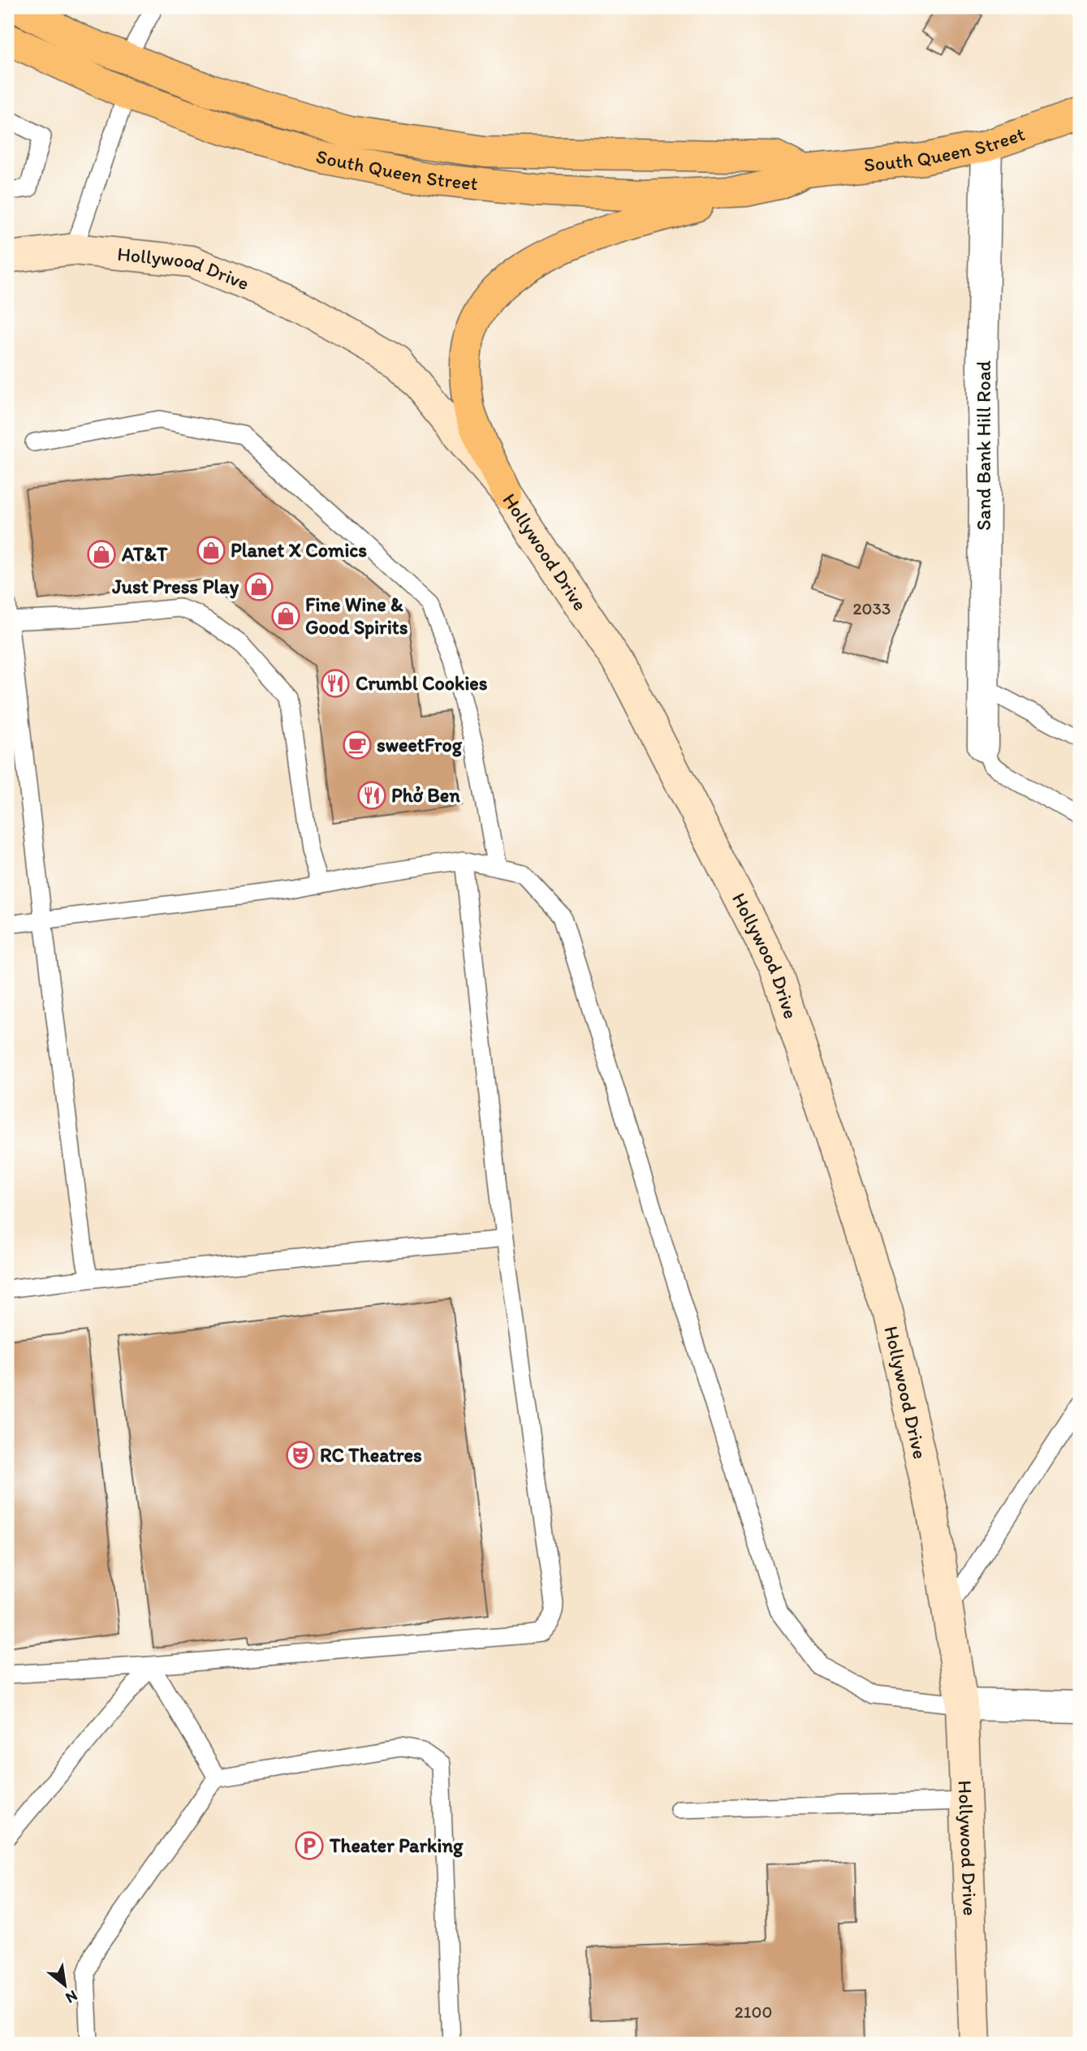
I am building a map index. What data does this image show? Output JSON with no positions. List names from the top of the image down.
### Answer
{
  "streets": {
    "main road": ["South Queen Street", "Hollywood Drive"],
    "street": ["Sand Bank Hill Road"]
  },
  "crossings": [
    ["South Queen Street", "Sand Bank Hill Road"]
  ],
  "places": {
    "shop": [
      "Planet X Comics",
      "AT&T",
      "Just Press Play",
      "Fine Wine & Good Spirits"
    ],
    "restaurant": ["Crumbl Cookies", "Phở Ben"],
    "cafe": ["sweetFrog"],
    "theatre": ["RC Theatres"],
    "parking": ["Theater Parking"]
  },
  "house_numbers": ["2033", "2100"],
  "north": "bottom right"
}
